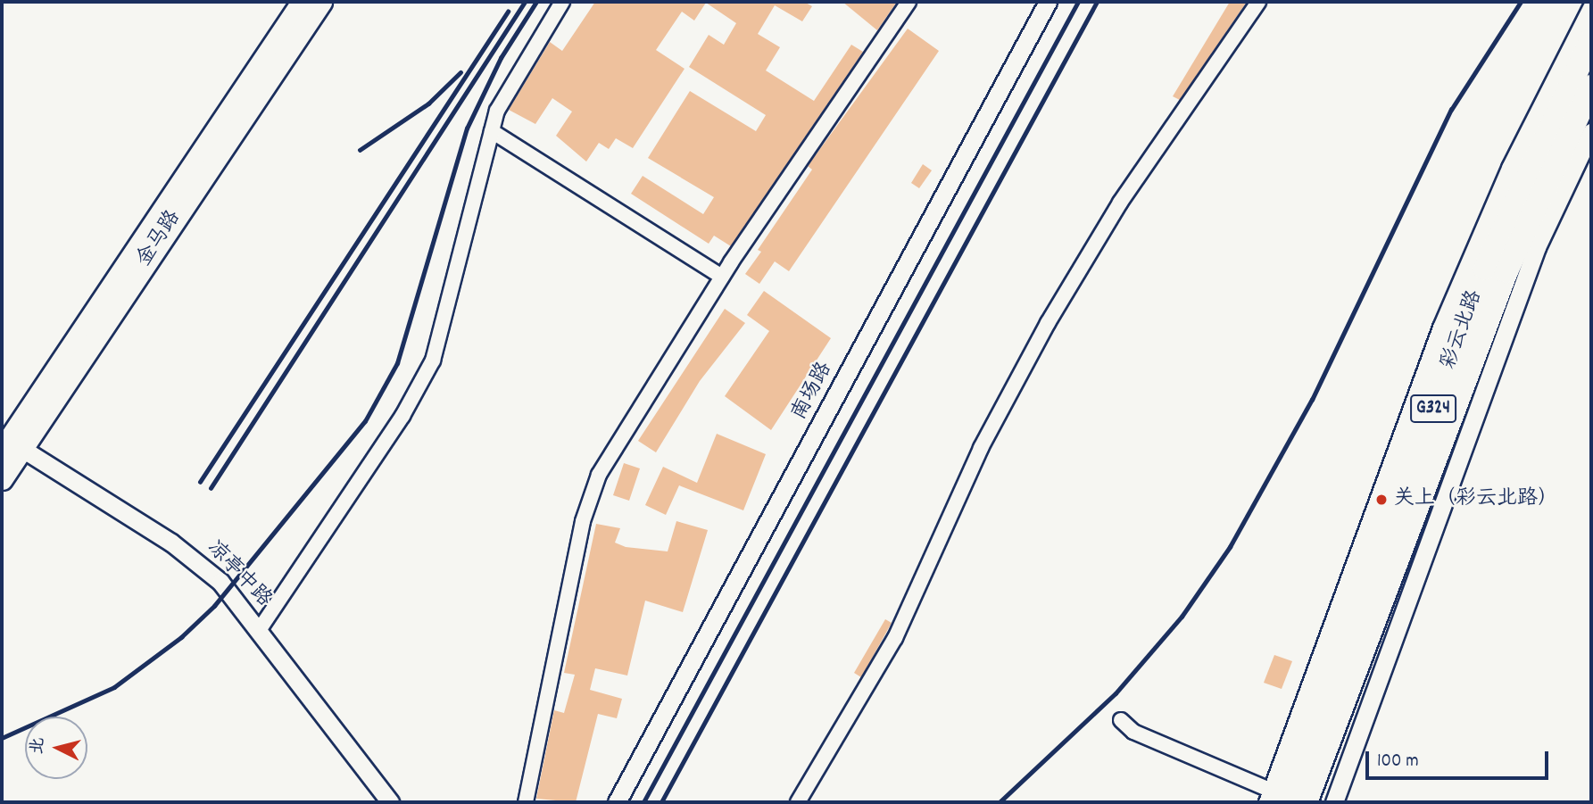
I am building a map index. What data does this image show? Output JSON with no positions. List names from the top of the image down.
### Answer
{
  "streets": {
    "highway": ["彩云北路", "G324"],
    "main road": ["金马路"],
    "street": ["南场路", "凉亭中路"]
  },
  "crossings": [
    ["金马路", "凉亭中路"]
  ],
  "places": ["关上（彩云北路）"],
  "scale_bar": "100 m",
  "north": "left"
}
